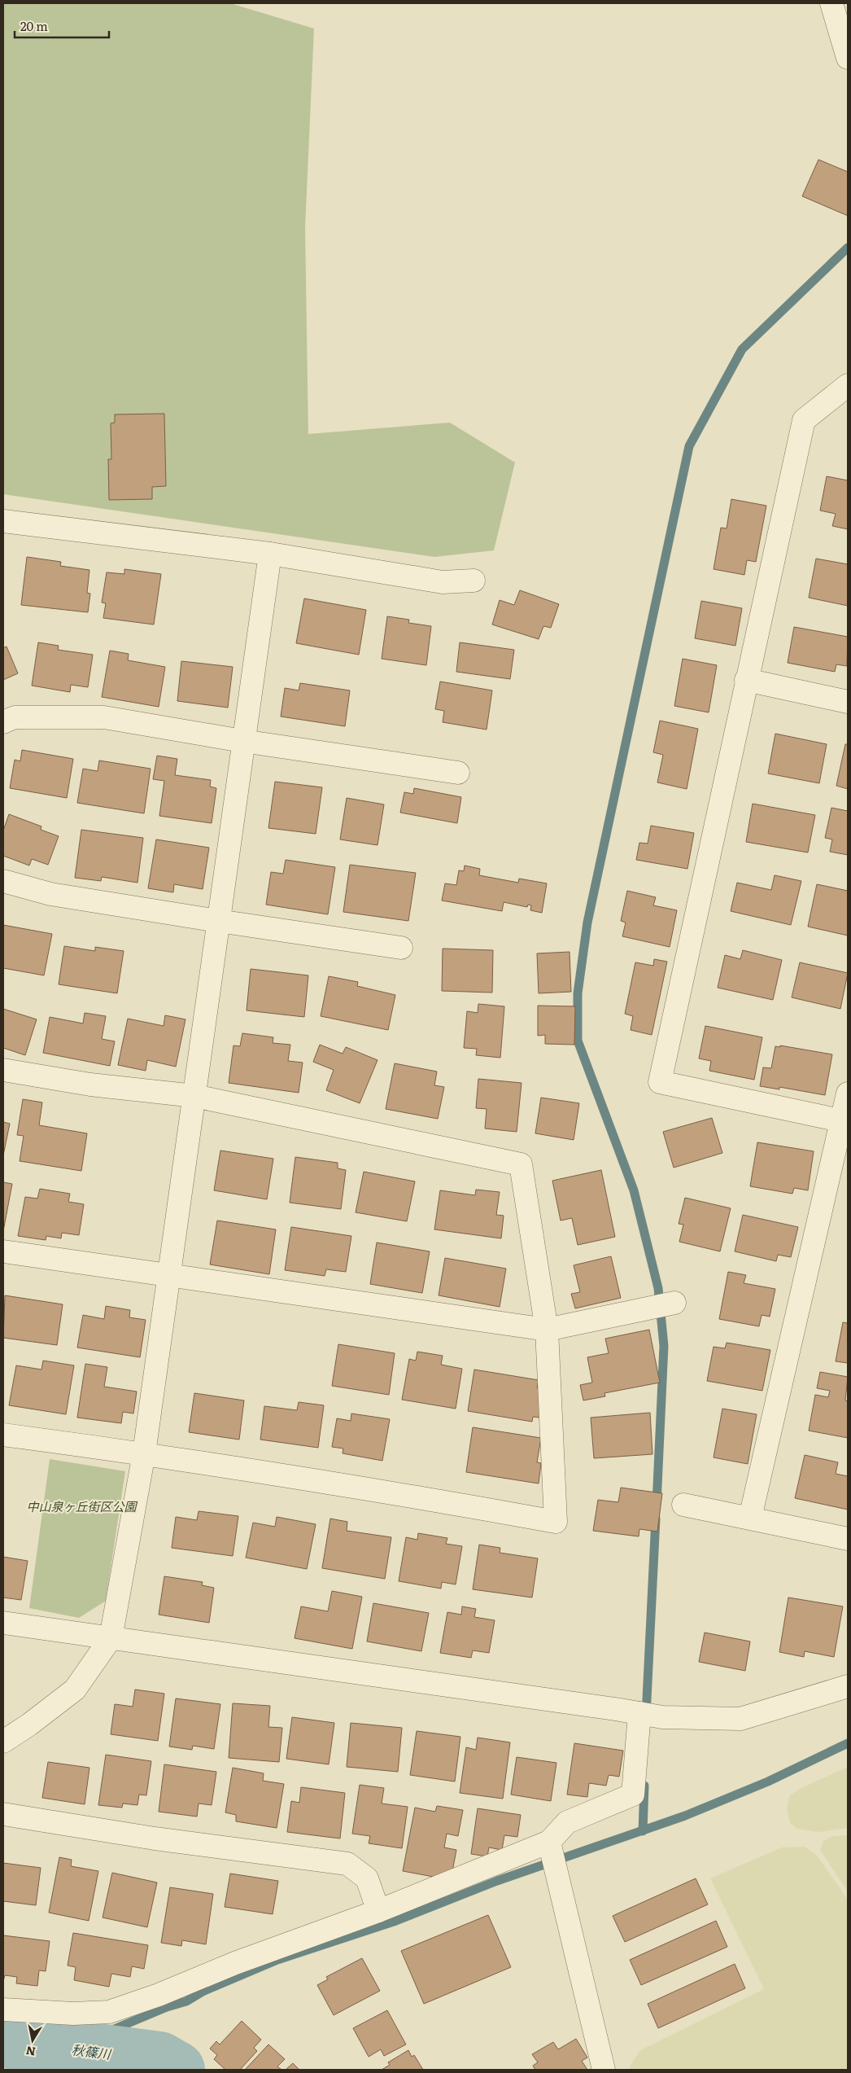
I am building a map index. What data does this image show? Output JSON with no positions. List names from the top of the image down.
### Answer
{
  "water": ["秋篠川"],
  "parks": ["中山泉ヶ丘街区公園"],
  "scale_bar": "20 m",
  "north": "bottom"
}
